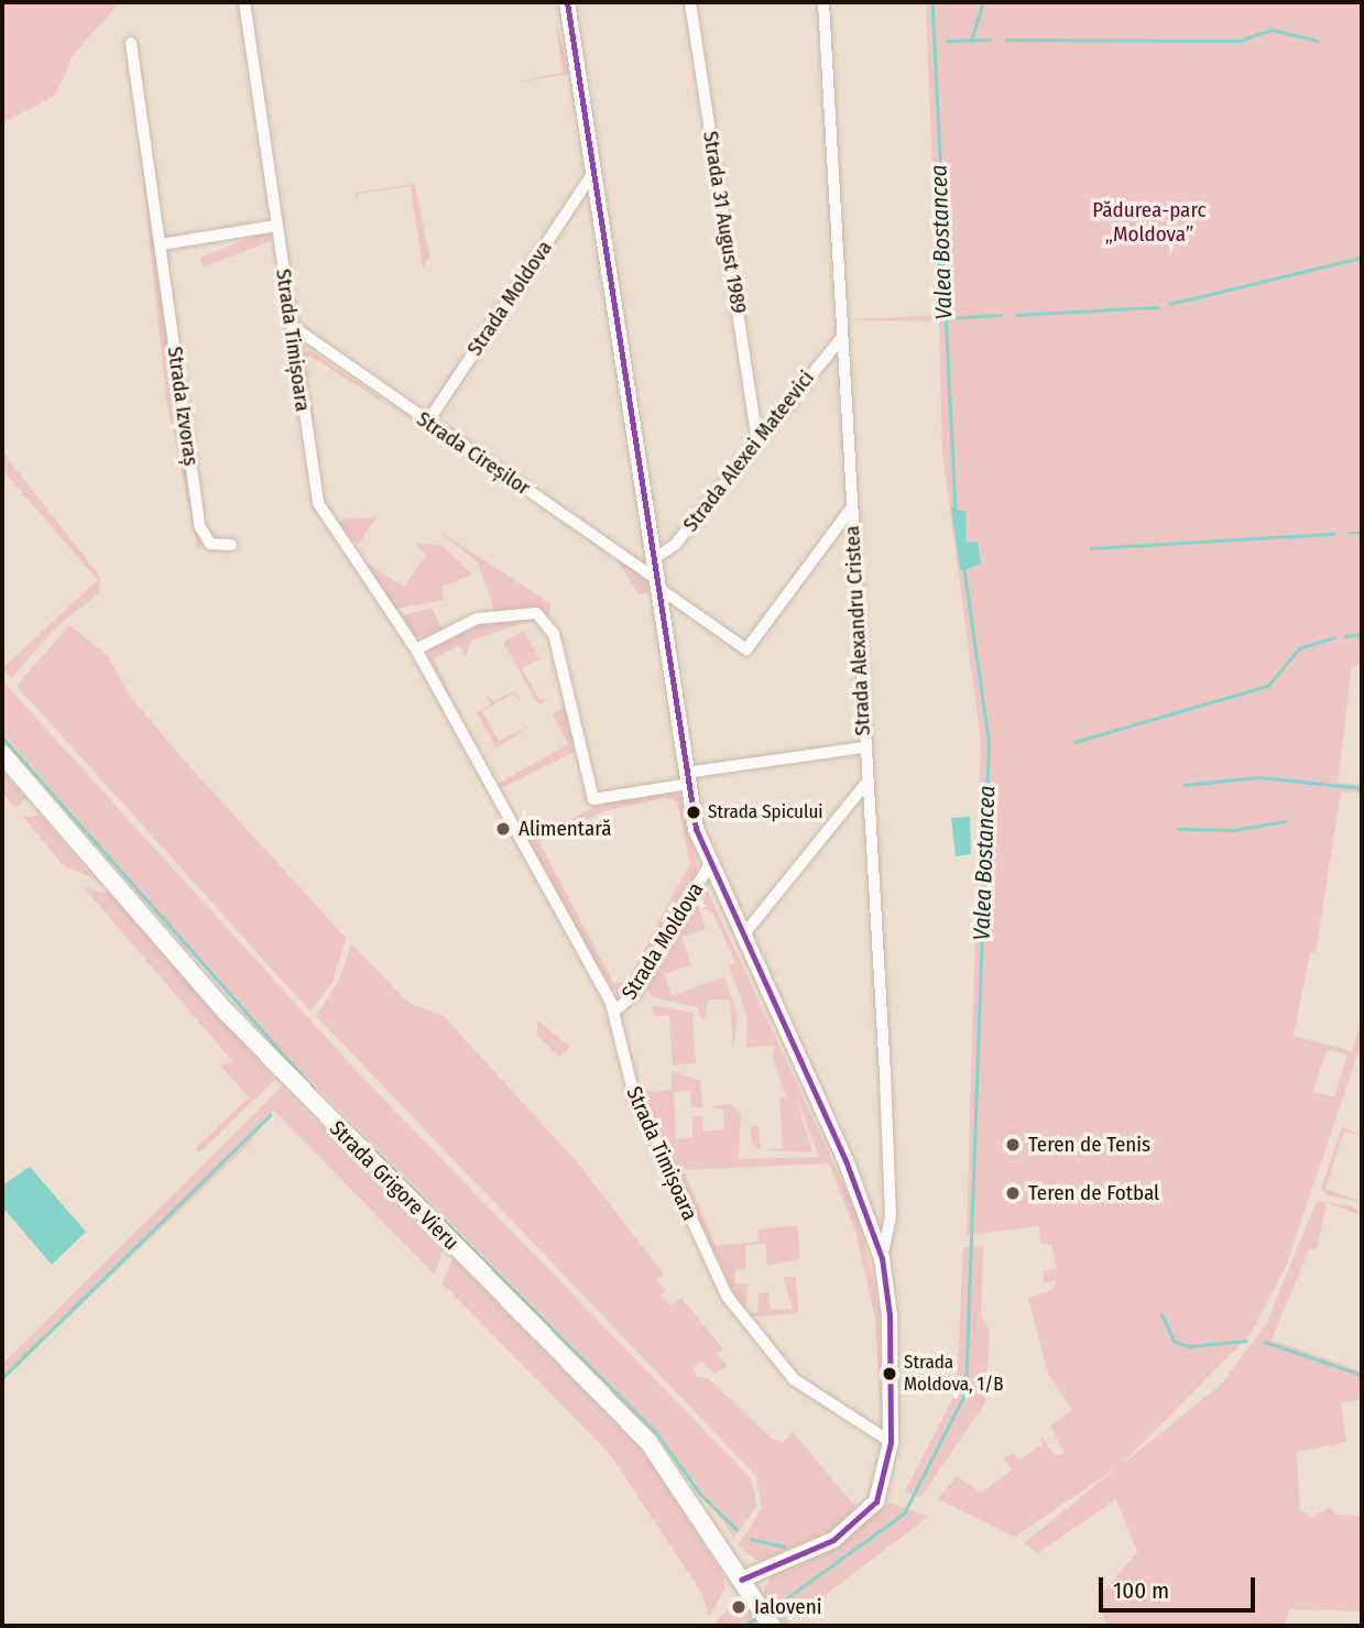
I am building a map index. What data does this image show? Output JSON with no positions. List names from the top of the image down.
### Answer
{
  "streets": {
    "main road": ["Strada Grigore Vieru"],
    "street": [
      "Strada 31 August 1989",
      "Strada Moldova",
      "Strada Timișoara",
      "Strada Izvoraș",
      "Strada Alexei Mateevici",
      "Strada Cireșilor",
      "Strada Alexandru Cristea"
    ]
  },
  "crossings": [
    ["Strada 31 August 1989", "Strada Alexei Mateevici"],
    ["Strada Moldova", "Strada Timișoara"],
    ["Strada Moldova", "Strada Alexei Mateevici"],
    ["Strada Moldova", "Strada Cireșilor"],
    ["Strada Moldova", "Strada Alexandru Cristea"],
    ["Strada Moldova", "Strada Grigore Vieru"],
    ["Strada Timișoara", "Strada Cireșilor"],
    ["Strada Alexei Mateevici", "Strada Alexandru Cristea"],
    ["Strada Cireșilor", "Strada Alexandru Cristea"]
  ],
  "water": ["Valea Bostancea"],
  "parks": ["Pădurea-parc „Moldova”"],
  "places": [
    "Strada Spicului",
    "Alimentară",
    "Teren de Tenis",
    "Teren de Fotbal",
    "Strada Moldova, 1/B",
    "Ialoveni"
  ],
  "scale_bar": "100 m"
}
